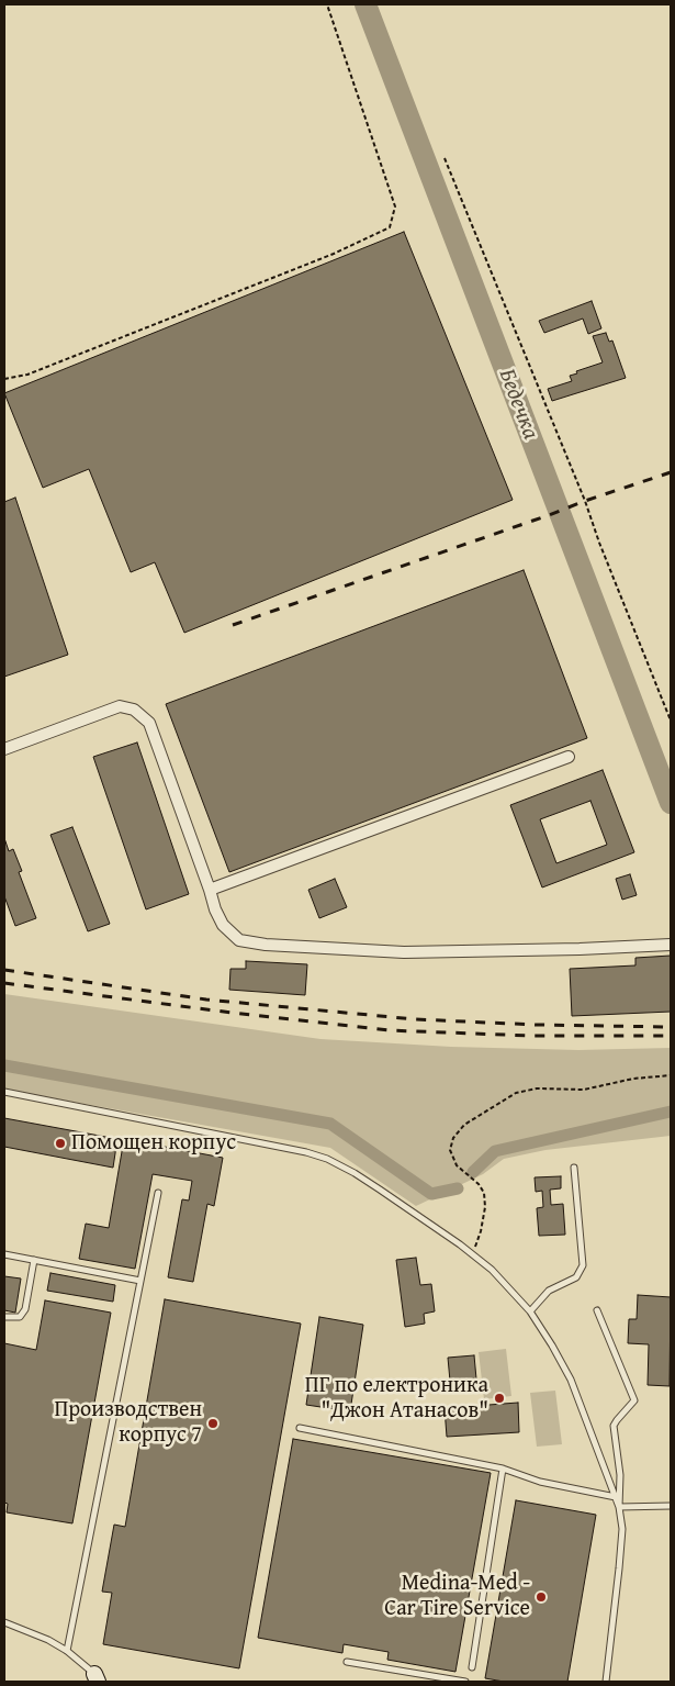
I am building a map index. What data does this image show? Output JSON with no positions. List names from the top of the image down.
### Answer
{
  "water": ["Бедечка"],
  "places": [
    "Помощен корпус",
    "ПГ по електроника \"Джон Атанасов\"",
    "Производствeн корпус 7",
    "Medina-Med - Car Tire Service"
  ]
}
